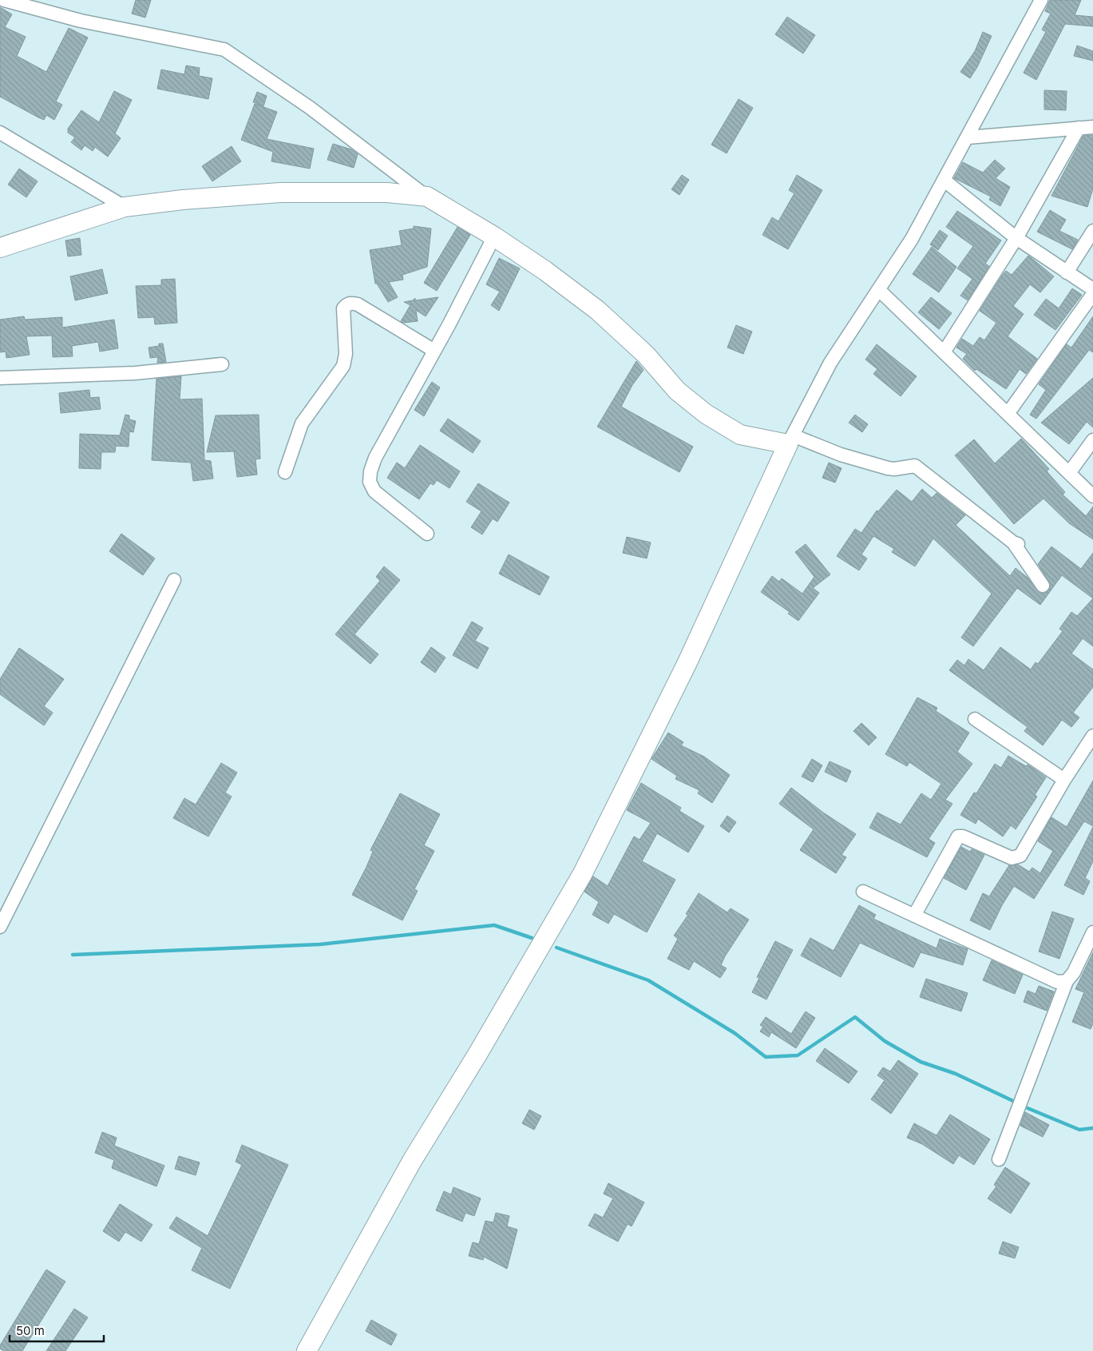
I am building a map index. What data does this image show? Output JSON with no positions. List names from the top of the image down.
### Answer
{
  "scale_bar": "50 m"
}
